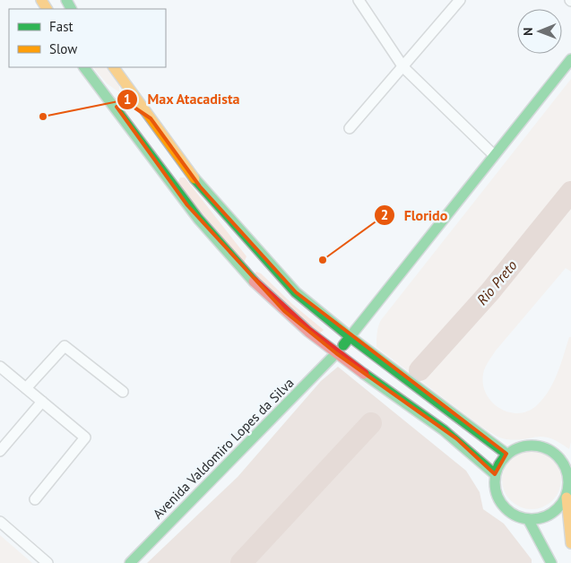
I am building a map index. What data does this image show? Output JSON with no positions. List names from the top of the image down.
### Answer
{
  "streets": {
    "main road": ["Avenida Valdomiro Lopes da Silva"]
  },
  "water": ["Rio Preto"],
  "places": ["Max Atacadista", "Florido"],
  "legend": ["Fast", "Slow"],
  "north": "left"
}
